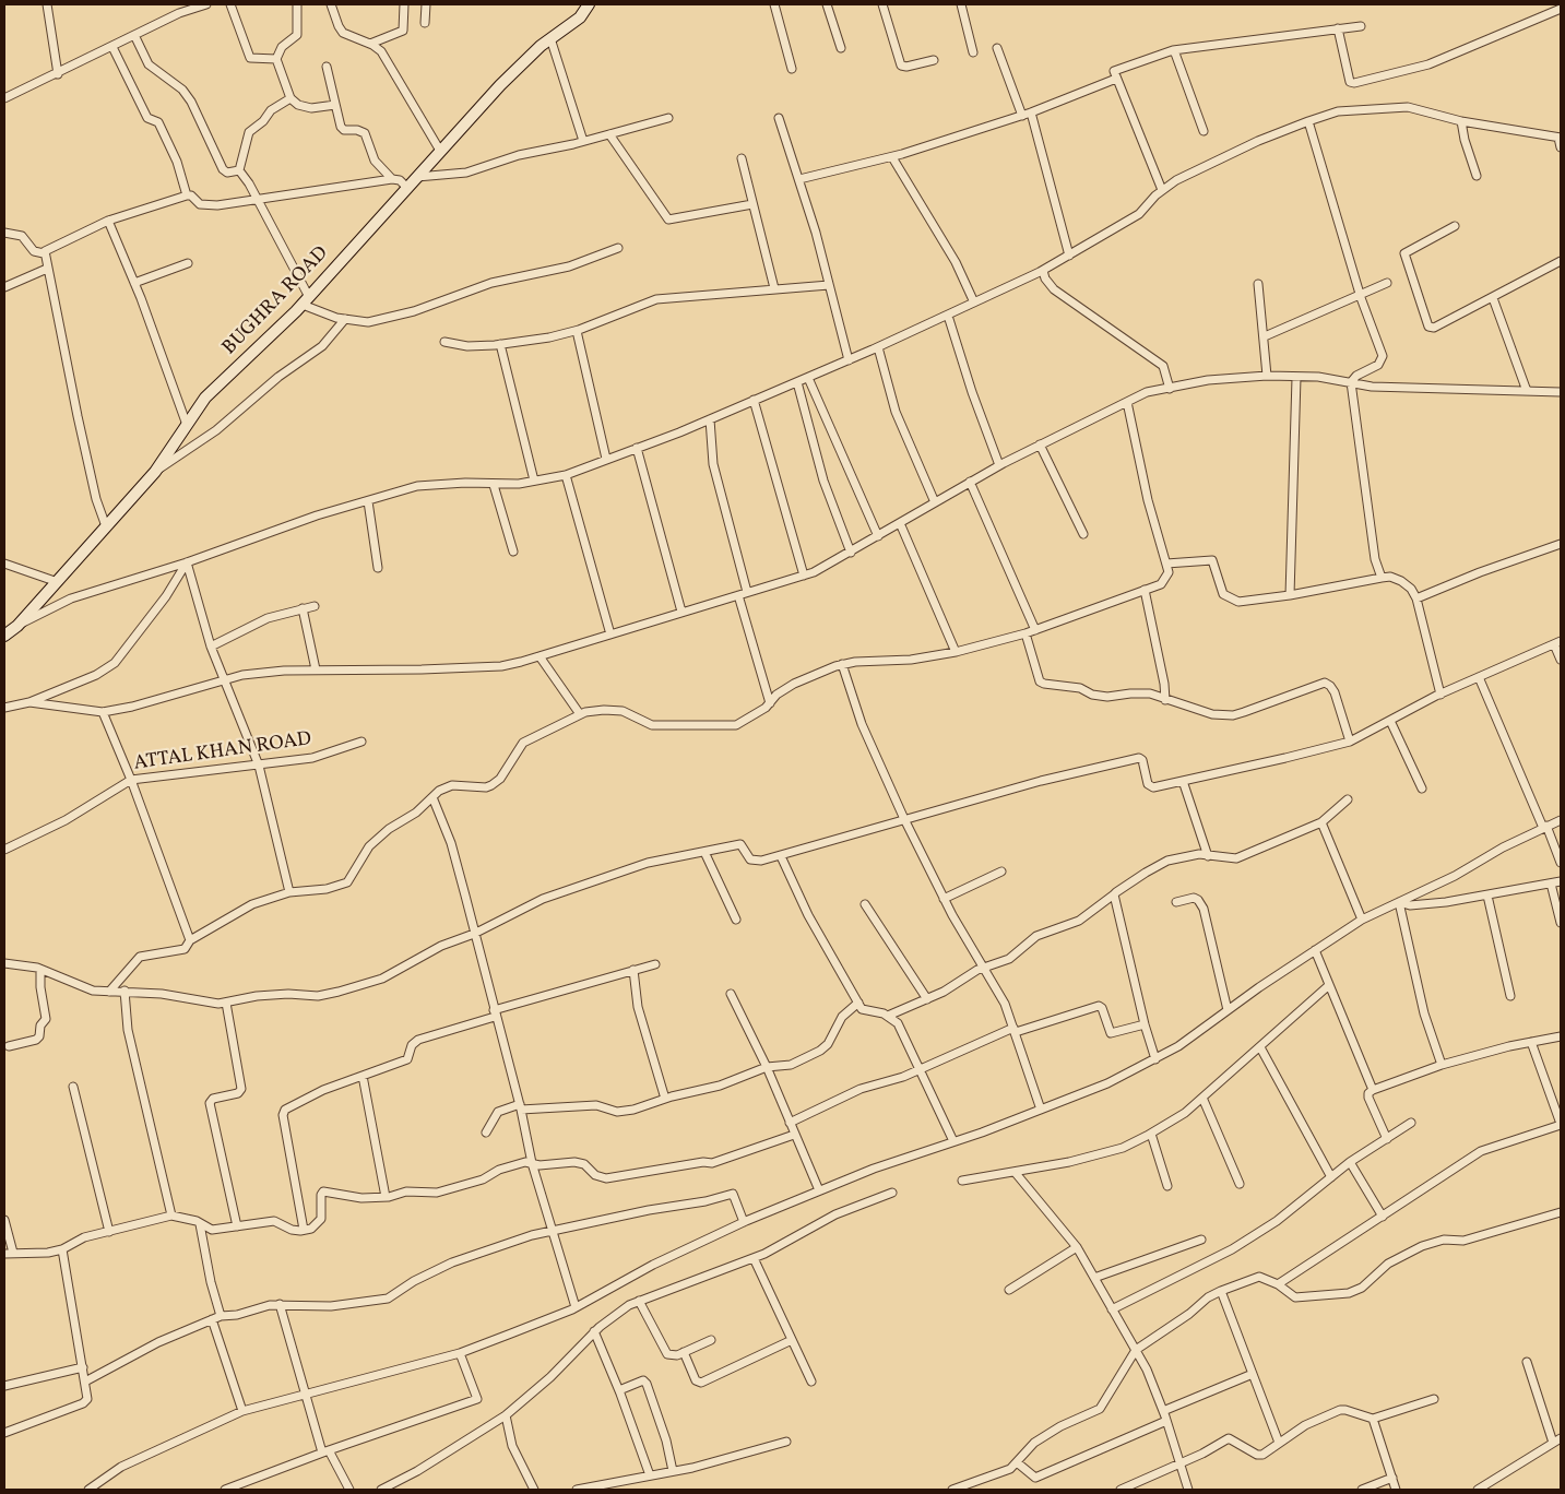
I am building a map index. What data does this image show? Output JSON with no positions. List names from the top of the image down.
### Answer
{
  "streets": {
    "street": ["BUGHRA ROAD", "ATTAL KHAN ROAD"]
  }
}
